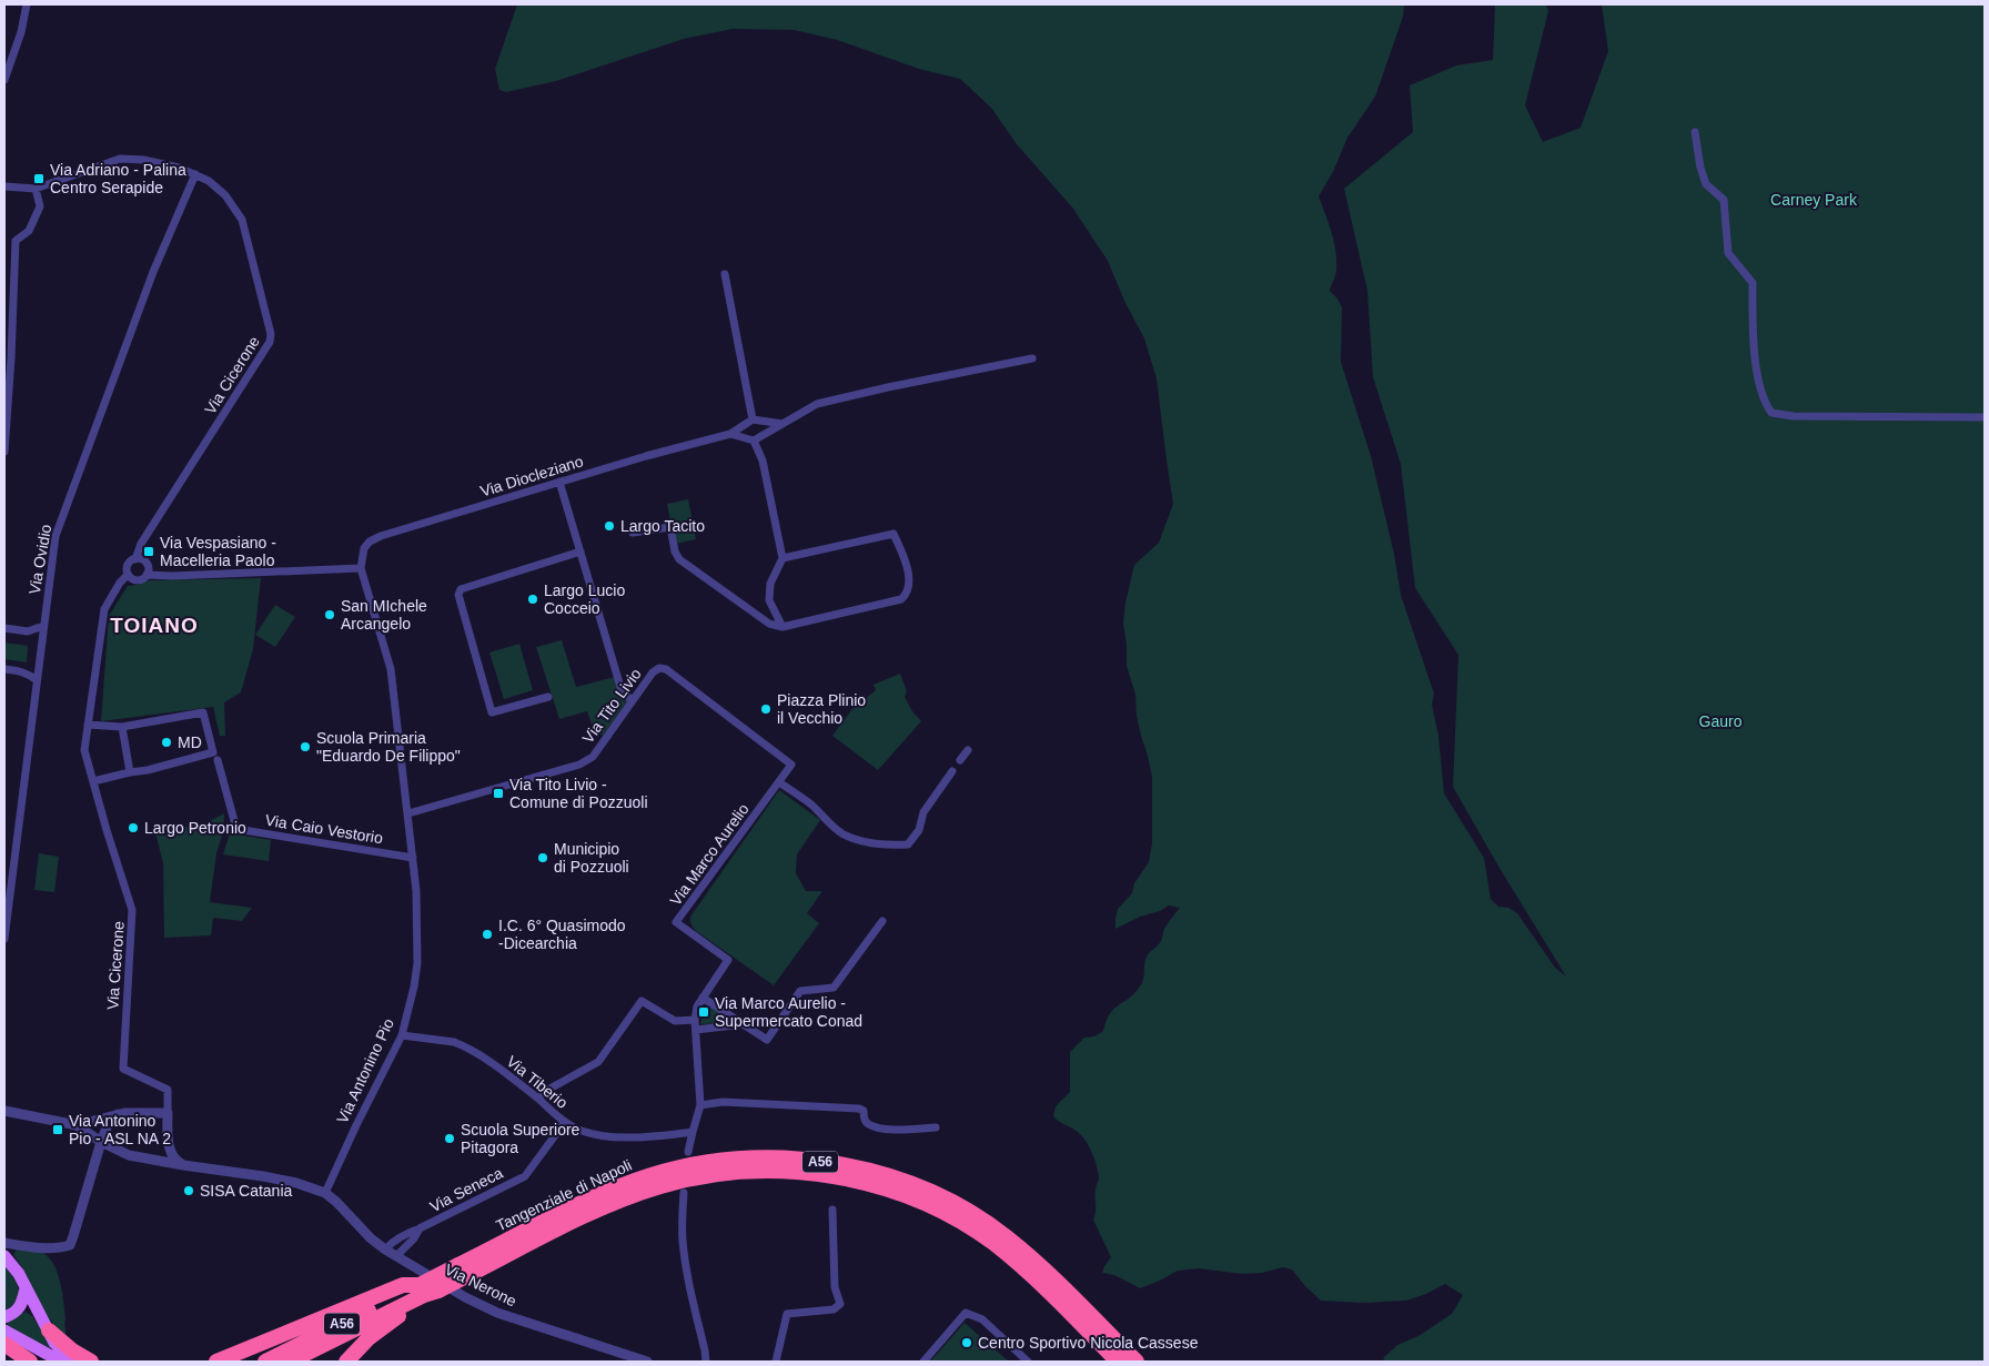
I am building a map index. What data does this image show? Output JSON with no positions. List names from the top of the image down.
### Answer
{
  "streets": {
    "highway": ["A56", "Tangenziale di Napoli"],
    "street": [
      "Via Cicerone",
      "Via Diocleziano",
      "Via Ovidio",
      "Via Tito Livio",
      "Via Caio Vestorio",
      "Via Marco Aurelio",
      "Via Antonino Pio",
      "Via Tiberio",
      "Via Seneca",
      "Via Nerone"
    ]
  },
  "crossings": [
    ["Via Cicerone", "Via Ovidio"],
    ["Via Diocleziano", "Via Antonino Pio"],
    ["Via Tito Livio", "Via Marco Aurelio"],
    ["Via Tito Livio", "Via Antonino Pio"],
    ["Via Caio Vestorio", "Via Antonino Pio"],
    ["Via Marco Aurelio", "Via Tiberio"],
    ["Via Antonino Pio", "Via Tiberio"],
    ["Via Antonino Pio", "Via Nerone"],
    ["Via Tiberio", "Via Seneca"],
    ["Via Seneca", "Via Nerone"]
  ],
  "districts": ["TOIANO"],
  "parks": ["Carney Park", "Gauro"],
  "places": {
    "transit": [
      "Via Adriano - Palina Centro Serapide",
      "Via Vespasiano - Macelleria Paolo",
      "Via Tito Livio - Comune di Pozzuoli",
      "Via Marco Aurelio - Supermercato Conad",
      "Via Antonino Pio - ASL NA 2"
    ],
    "other": [
      "Largo Tacito",
      "Largo Lucio Cocceio",
      "San MIchele Arcangelo",
      "Piazza Plinio il Vecchio",
      "MD",
      "Scuola Primaria \"Eduardo De Filippo\"",
      "Largo Petronio",
      "Municipio di Pozzuoli",
      "I.C. 6° Quasimodo -Dicearchia",
      "Scuola Superiore Pitagora",
      "SISA Catania",
      "Centro Sportivo Nicola Cassese"
    ]
  }
}
